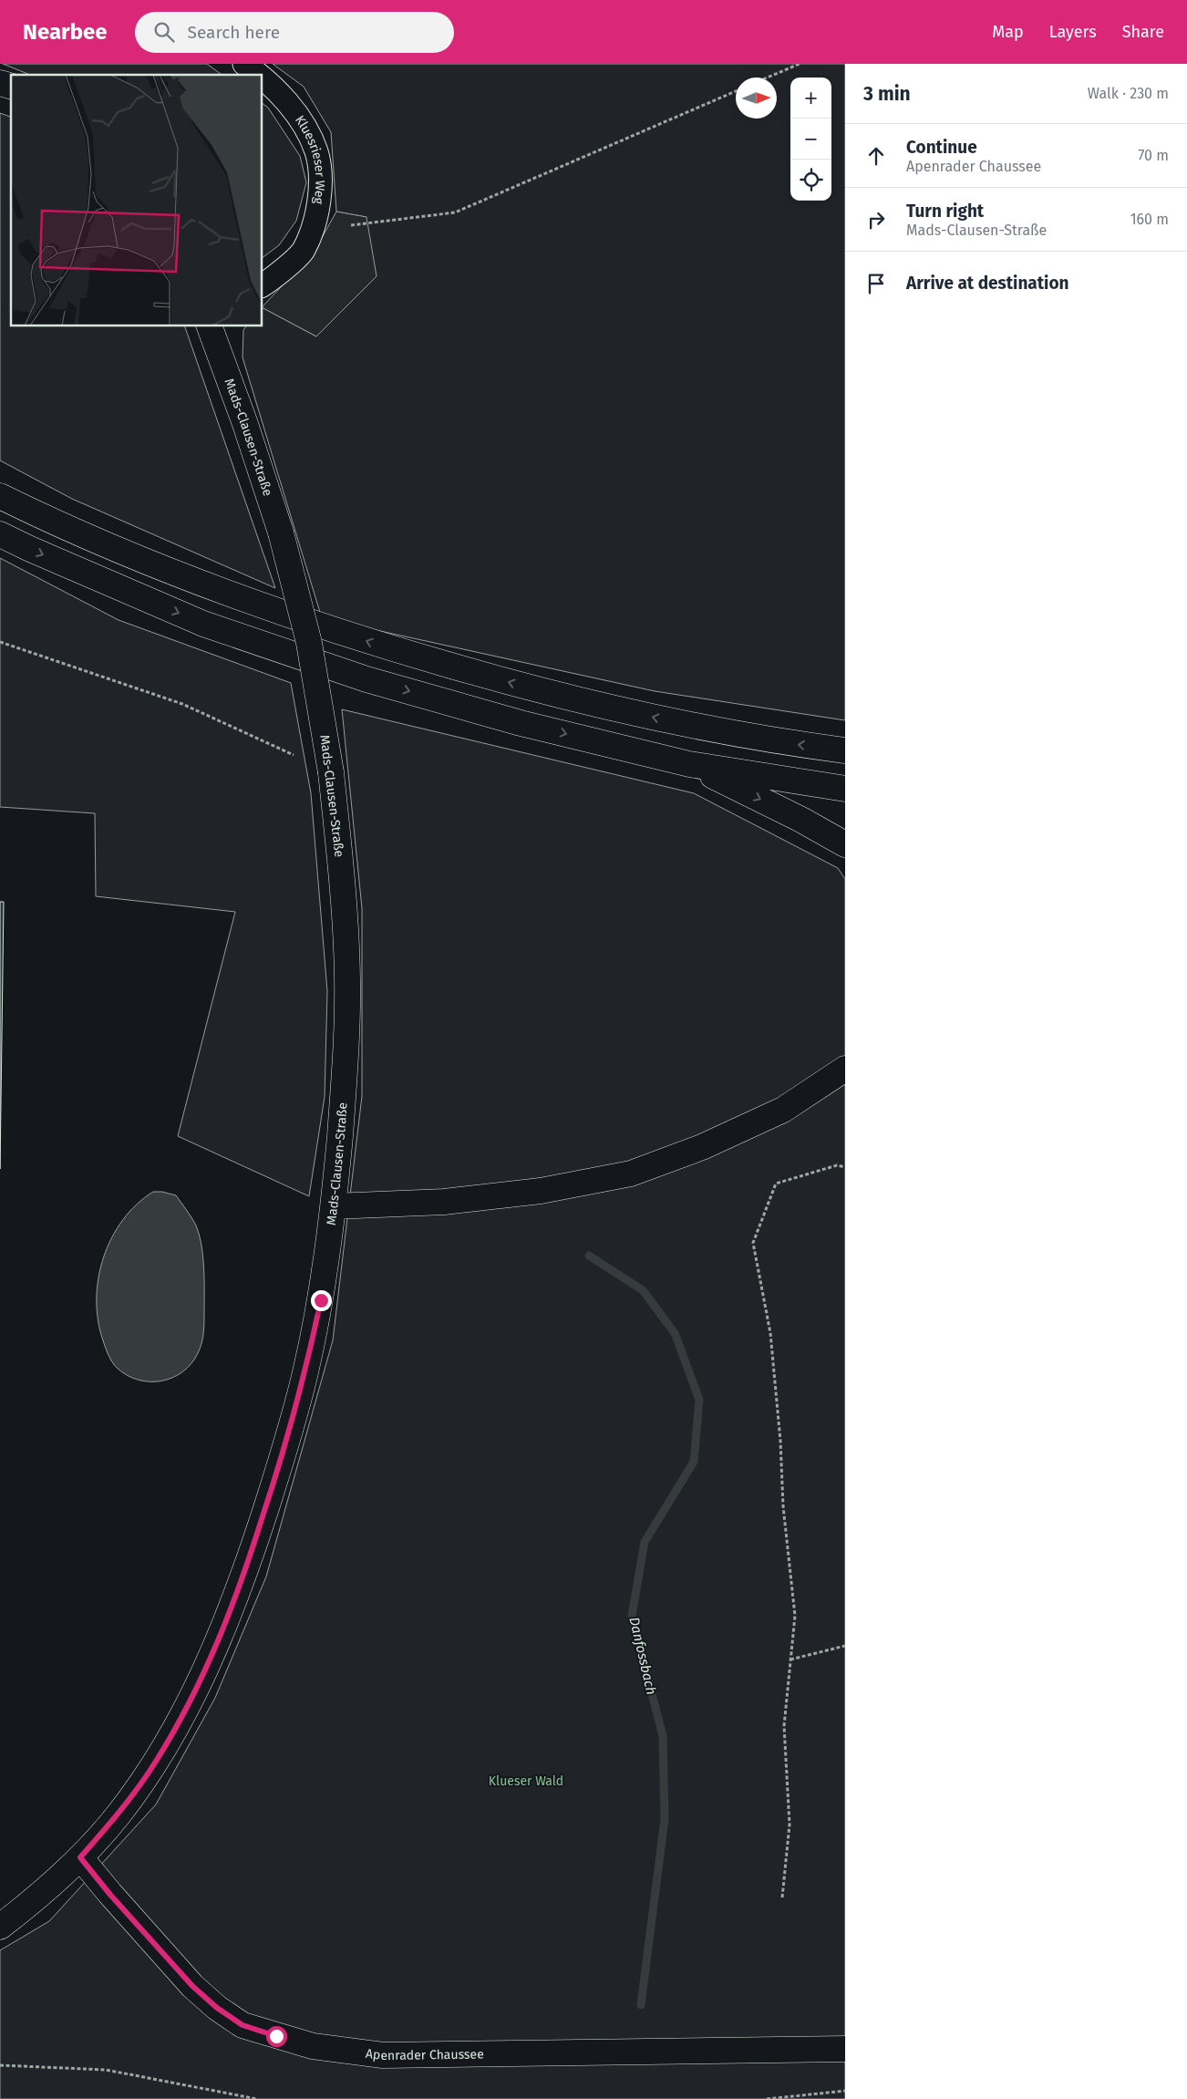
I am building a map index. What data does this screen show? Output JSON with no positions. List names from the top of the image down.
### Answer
{
  "streets": {
    "main road": ["Mads-Clausen-Straße", "Apenrader Chaussee"],
    "street": ["Kluesrieser Weg"]
  },
  "crossings": [
    ["Mads-Clausen-Straße", "Apenrader Chaussee"]
  ],
  "water": ["Danfossbach"],
  "parks": ["Klueser Wald"],
  "north": "right",
  "page": {
    "header": "Nearbee",
    "search": "Search here",
    "nav": ["Map", "Layers", "Share"],
    "heading": ["3 min", "Walk · 230 m"],
    "map_buttons": ["+", "−"],
    "list": [
      ["Continue", "Apenrader Chaussee", "70 m"],
      ["Turn right", "Mads-Clausen-Straße", "160 m"],
      "Arrive at destination"
    ]
  }
}
